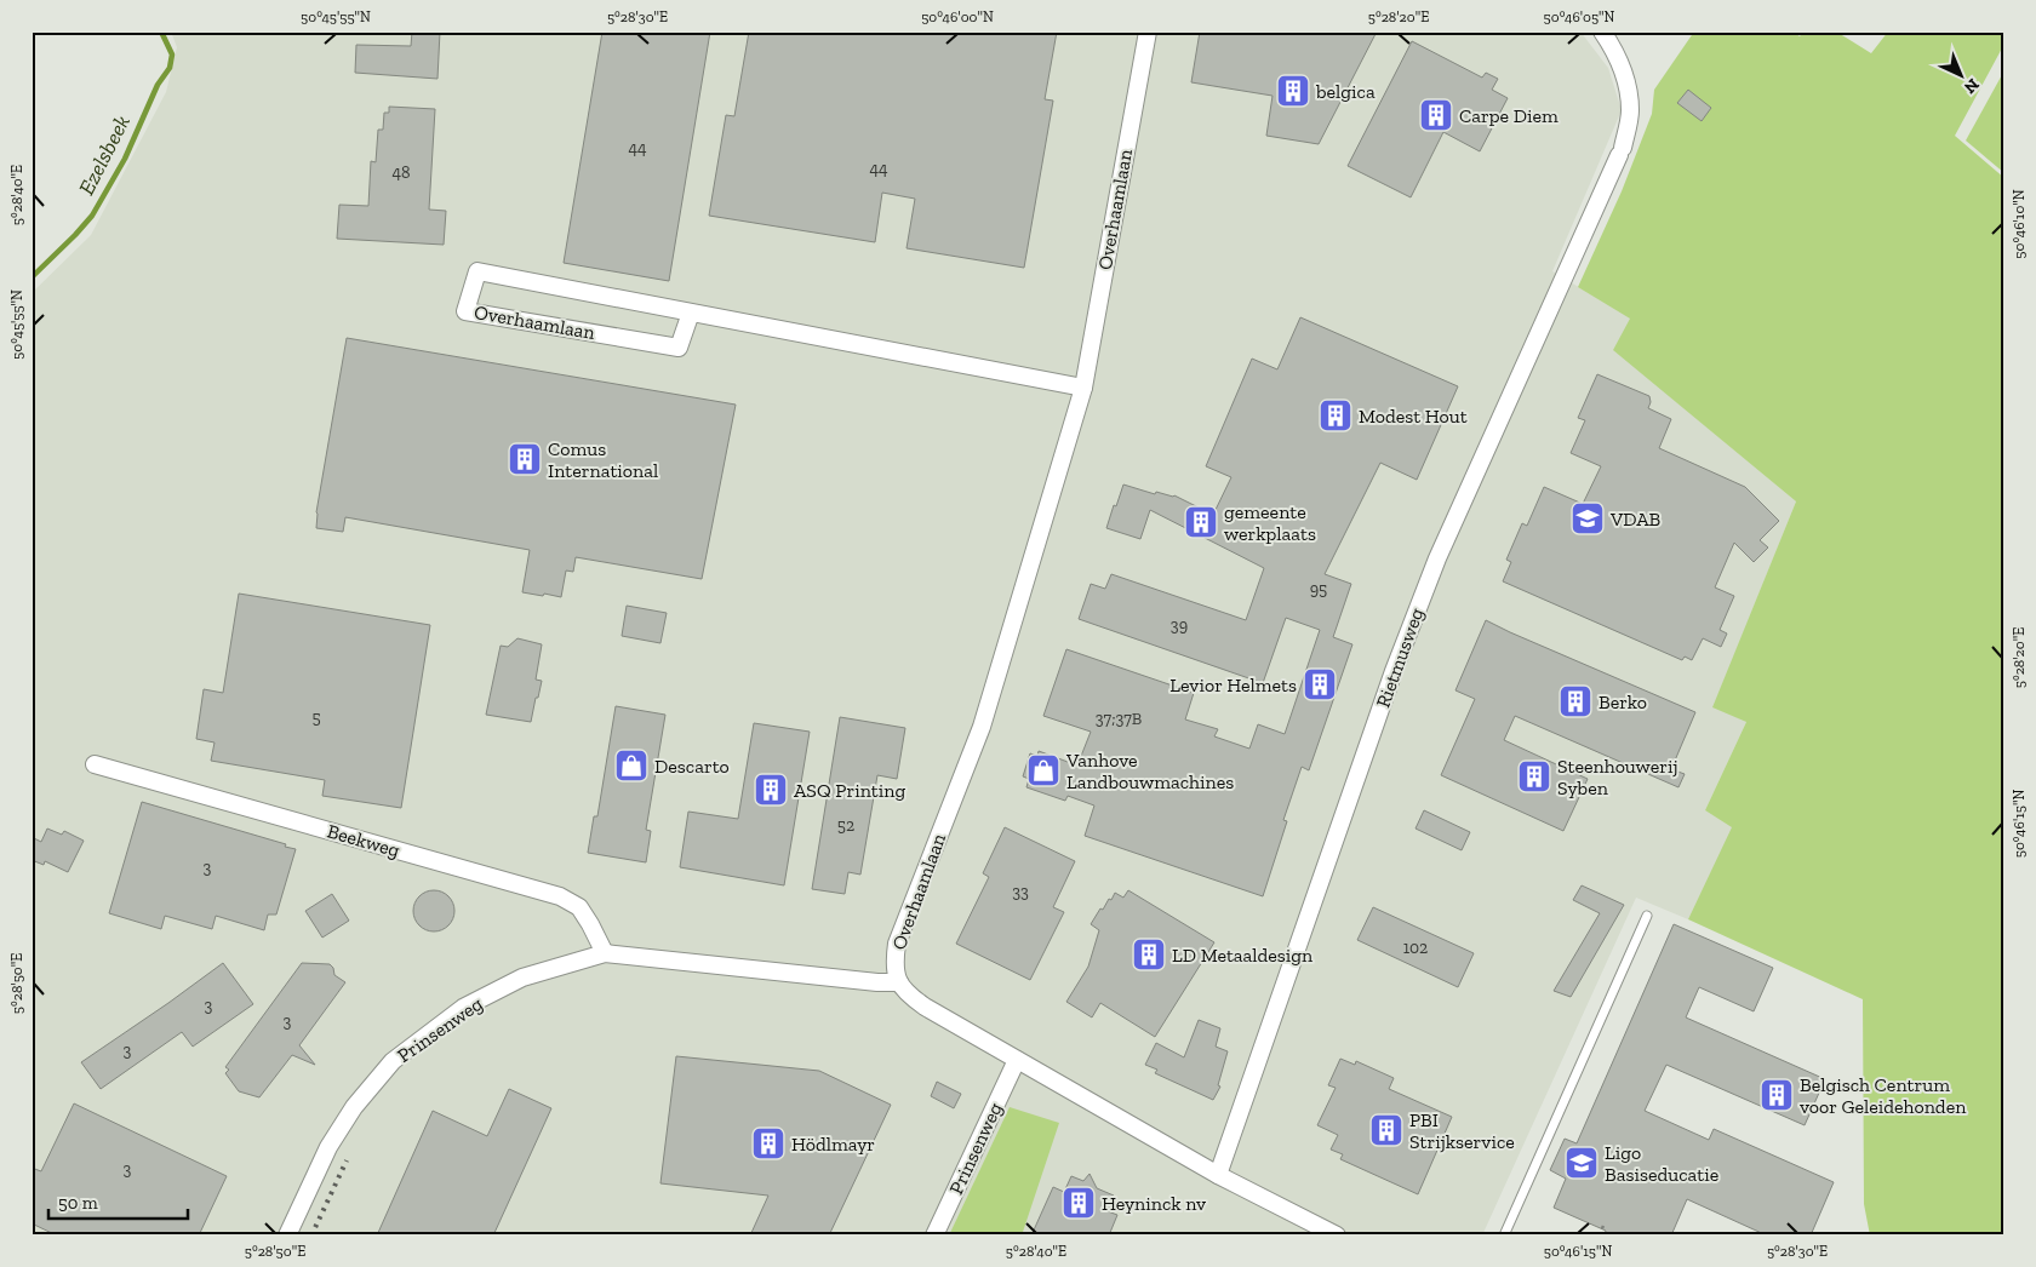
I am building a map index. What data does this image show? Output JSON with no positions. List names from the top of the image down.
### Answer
{
  "streets": {
    "street": [
      "Overhaamlaan",
      "Rietmusweg",
      "Beekweg",
      "Prinsenweg"
    ]
  },
  "crossings": [
    ["Overhaamlaan", "Prinsenweg"],
    ["Beekweg", "Prinsenweg"]
  ],
  "water": ["Ezelsbeek"],
  "places": {
    "building": [
      "belgica",
      "Carpe Diem",
      "Modest Hout",
      "Comus International",
      "gemeente werkplaats",
      "Levior Helmets",
      "Berko",
      "Steenhouwerij Syben",
      "ASQ Printing",
      "LD Metaaldesign",
      "Belgisch Centrum voor Geleidehonden",
      "PBI Strijkservice",
      "Hödlmayr",
      "Heyninck nv"
    ],
    "school or university": ["VDAB", "Ligo Basiseducatie"],
    "shop": ["Descarto", "Vanhove Landbouwmachines"]
  },
  "house_numbers": [
    "44",
    "44",
    "48",
    "95",
    "39",
    "5",
    "37;37B",
    "52",
    "3",
    "33",
    "102",
    "3",
    "3",
    "3",
    "3"
  ],
  "scale_bar": "50 m",
  "north": "bottom right",
  "coordinates": [
    "50°45'55\"N",
    "5°28'30\"E",
    "50°46'00\"N",
    "5°28'20\"E",
    "50°46'05\"N",
    "5°28'40\"E",
    "50°46'10\"N",
    "50°46'15\"N",
    "5°28'50\"E"
  ]
}
